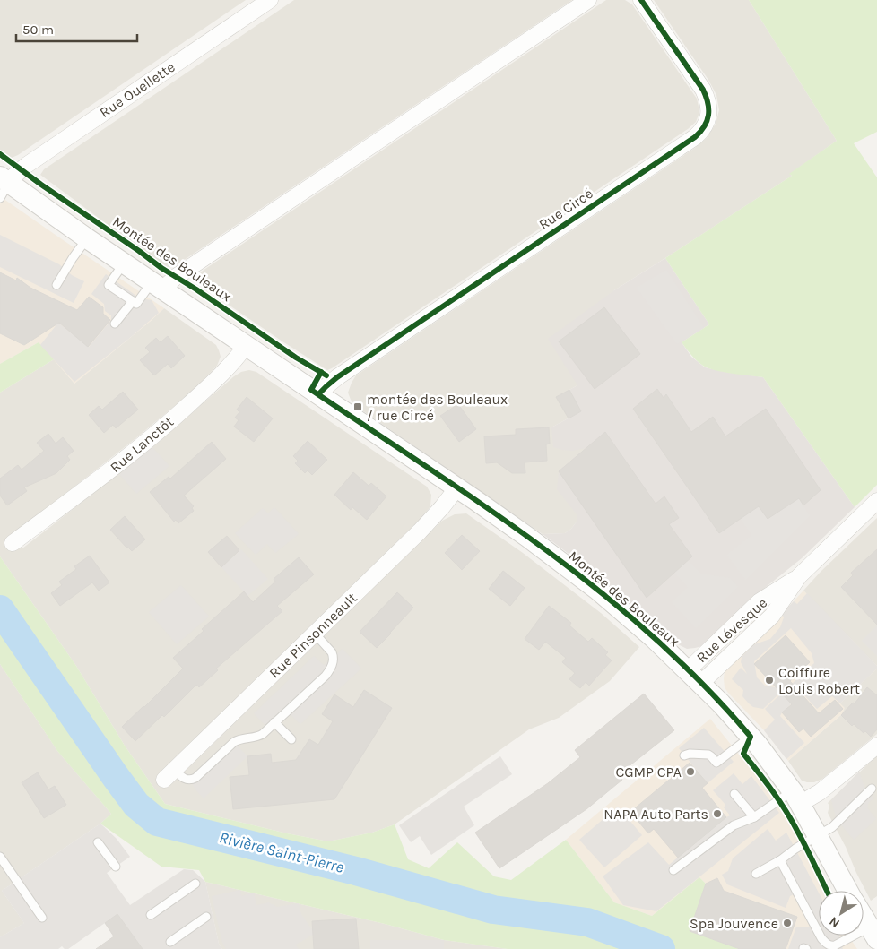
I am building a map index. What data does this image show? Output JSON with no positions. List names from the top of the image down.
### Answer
{
  "streets": {
    "street": [
      "Rue Ouellette",
      "Rue Circé",
      "Montée des Bouleaux",
      "Rue Lanctôt",
      "Rue Lévesque",
      "Rue Pinsonneault"
    ]
  },
  "crossings": [
    ["Rue Ouellette", "Montée des Bouleaux"],
    ["Rue Circé", "Montée des Bouleaux"],
    ["Montée des Bouleaux", "Rue Lanctôt"],
    ["Montée des Bouleaux", "Rue Lévesque"],
    ["Montée des Bouleaux", "Rue Pinsonneault"]
  ],
  "water": ["Rivière Saint-Pierre"],
  "places": {
    "transit": ["montée des Bouleaux / rue Circé"],
    "other": [
      "Coiffure Louis Robert",
      "CGMP CPA",
      "NAPA Auto Parts",
      "Spa Jouvence"
    ]
  },
  "scale_bar": "50 m",
  "north": "bottom left"
}
